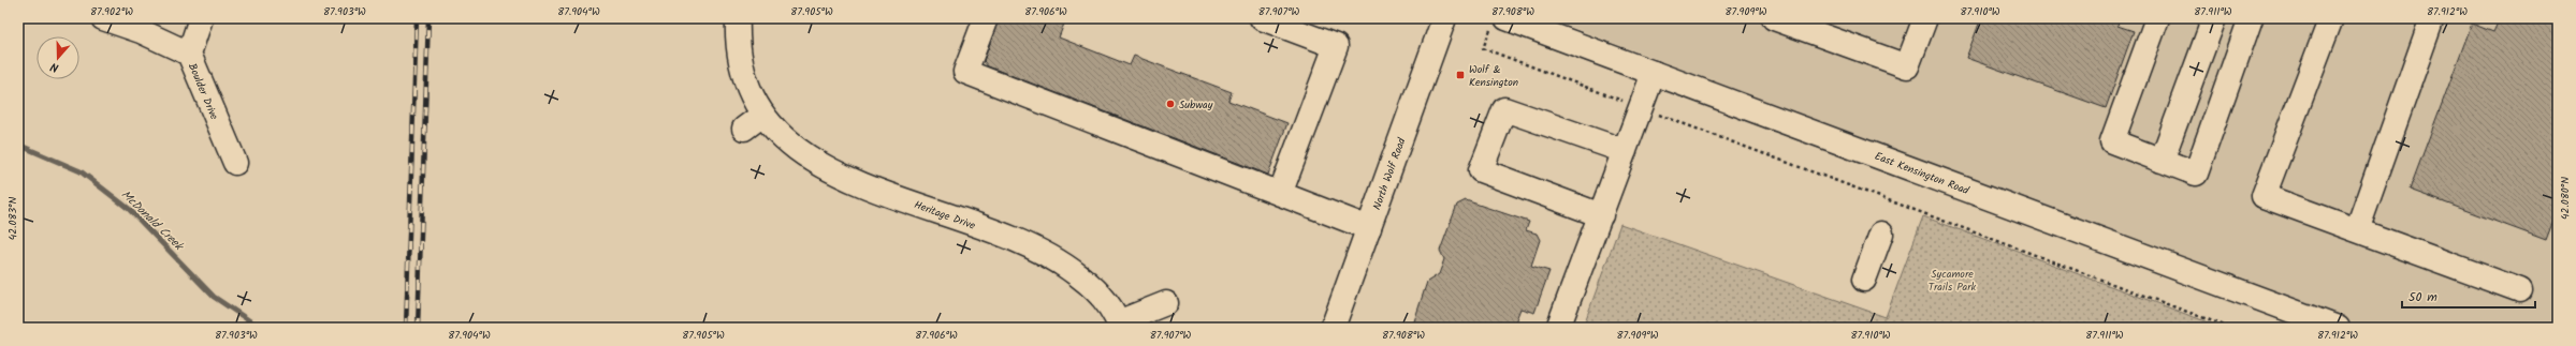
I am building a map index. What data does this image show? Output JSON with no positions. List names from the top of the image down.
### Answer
{
  "streets": {
    "main road": [
      "Boulder Drive",
      "East Kensington Road",
      "North Wolf Road",
      "Heritage Drive"
    ]
  },
  "water": ["McDonald Creek"],
  "parks": ["Sycamore Trails Park"],
  "places": {
    "transit": ["Wolf & Kensington"],
    "other": ["Subway"]
  },
  "scale_bar": "50 m",
  "north": "bottom",
  "coordinates": [
    "87.902°W",
    "87.903°W",
    "87.904°W",
    "87.905°W",
    "87.906°W",
    "87.907°W",
    "87.908°W",
    "87.909°W",
    "87.910°W",
    "87.911°W",
    "87.912°W",
    "42.080°N",
    "42.083°N"
  ]
}
